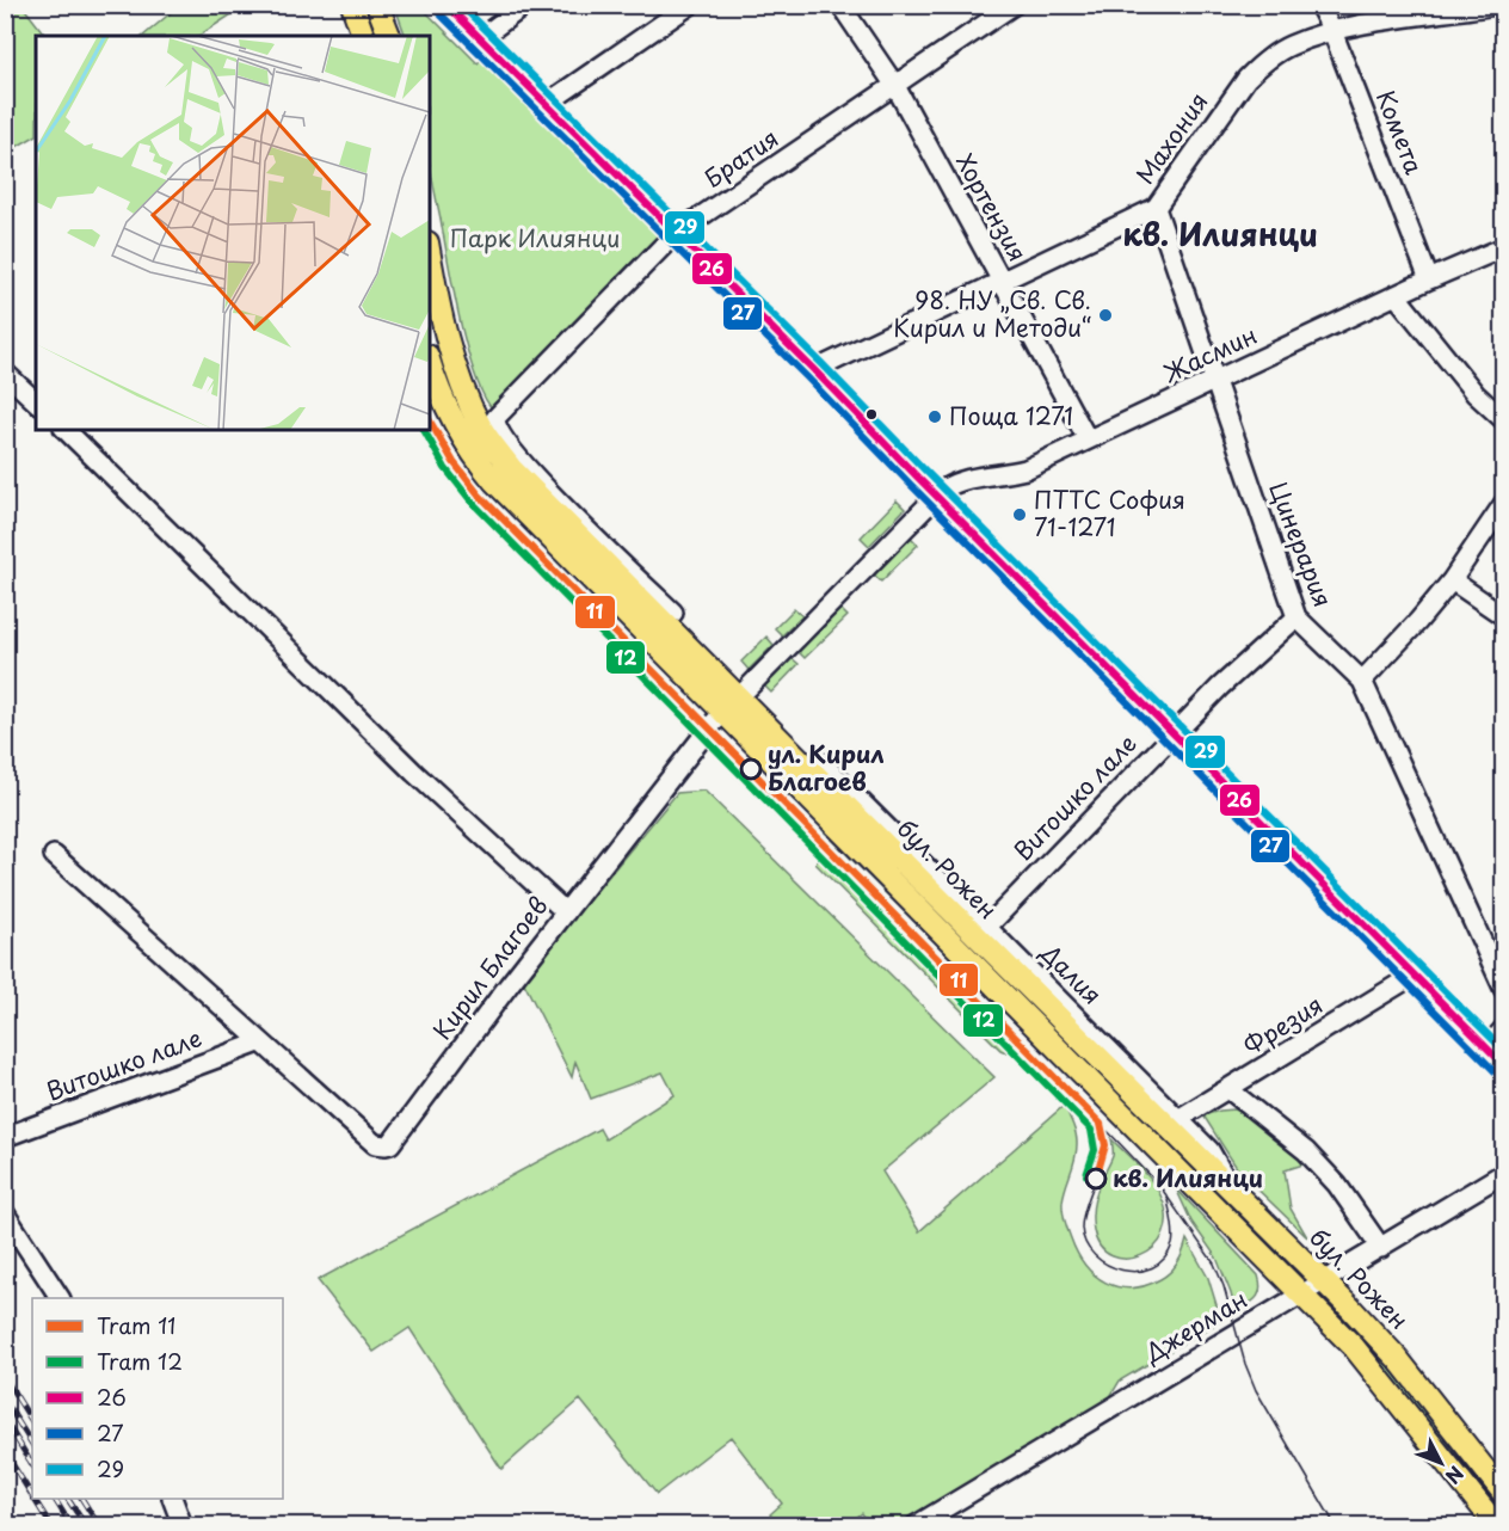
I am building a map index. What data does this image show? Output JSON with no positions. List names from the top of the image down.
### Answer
{
  "streets": {
    "main road": ["бул. Рожен"],
    "street": [
      "Комета",
      "Махония",
      "Братия",
      "Хортензия",
      "Жасмин",
      "Цинерария",
      "Витошко лале",
      "Кирил Благоев",
      "Далия",
      "Фрезия",
      "Джерман"
    ]
  },
  "crossings": [
    ["Комета", "Махония"],
    ["Комета", "Жасмин"],
    ["Махония", "Хортензия"],
    ["Махония", "Цинерария"],
    ["Братия", "Хортензия"],
    ["Братия", "бул. Рожен"],
    ["Хортензия", "Жасмин"],
    ["Жасмин", "Цинерария"],
    ["Жасмин", "Кирил Благоев"],
    ["Цинерария", "Витошко лале"],
    ["Витошко лале", "Кирил Благоев"],
    ["Витошко лале", "Далия"],
    ["бул. Рожен", "Кирил Благоев"],
    ["бул. Рожен", "Далия"],
    ["бул. Рожен", "Джерман"],
    ["Далия", "Фрезия"]
  ],
  "districts": ["кв. Илиянци"],
  "parks": ["Парк Илиянци"],
  "places": [
    "98. НУ „Св. Св. Кирил и Методи“",
    "Поща 1271",
    "ПТТС София 71-1271",
    "ул. Кирил Благоев",
    "кв. Илиянци"
  ],
  "lines": [
    "transit line 26",
    "transit line 29",
    "transit line 27",
    "tram line 11",
    "tram line 12"
  ],
  "legend": [
    "Tram 11",
    "Tram 12",
    "26",
    "27",
    "29"
  ],
  "north": "bottom right"
}
